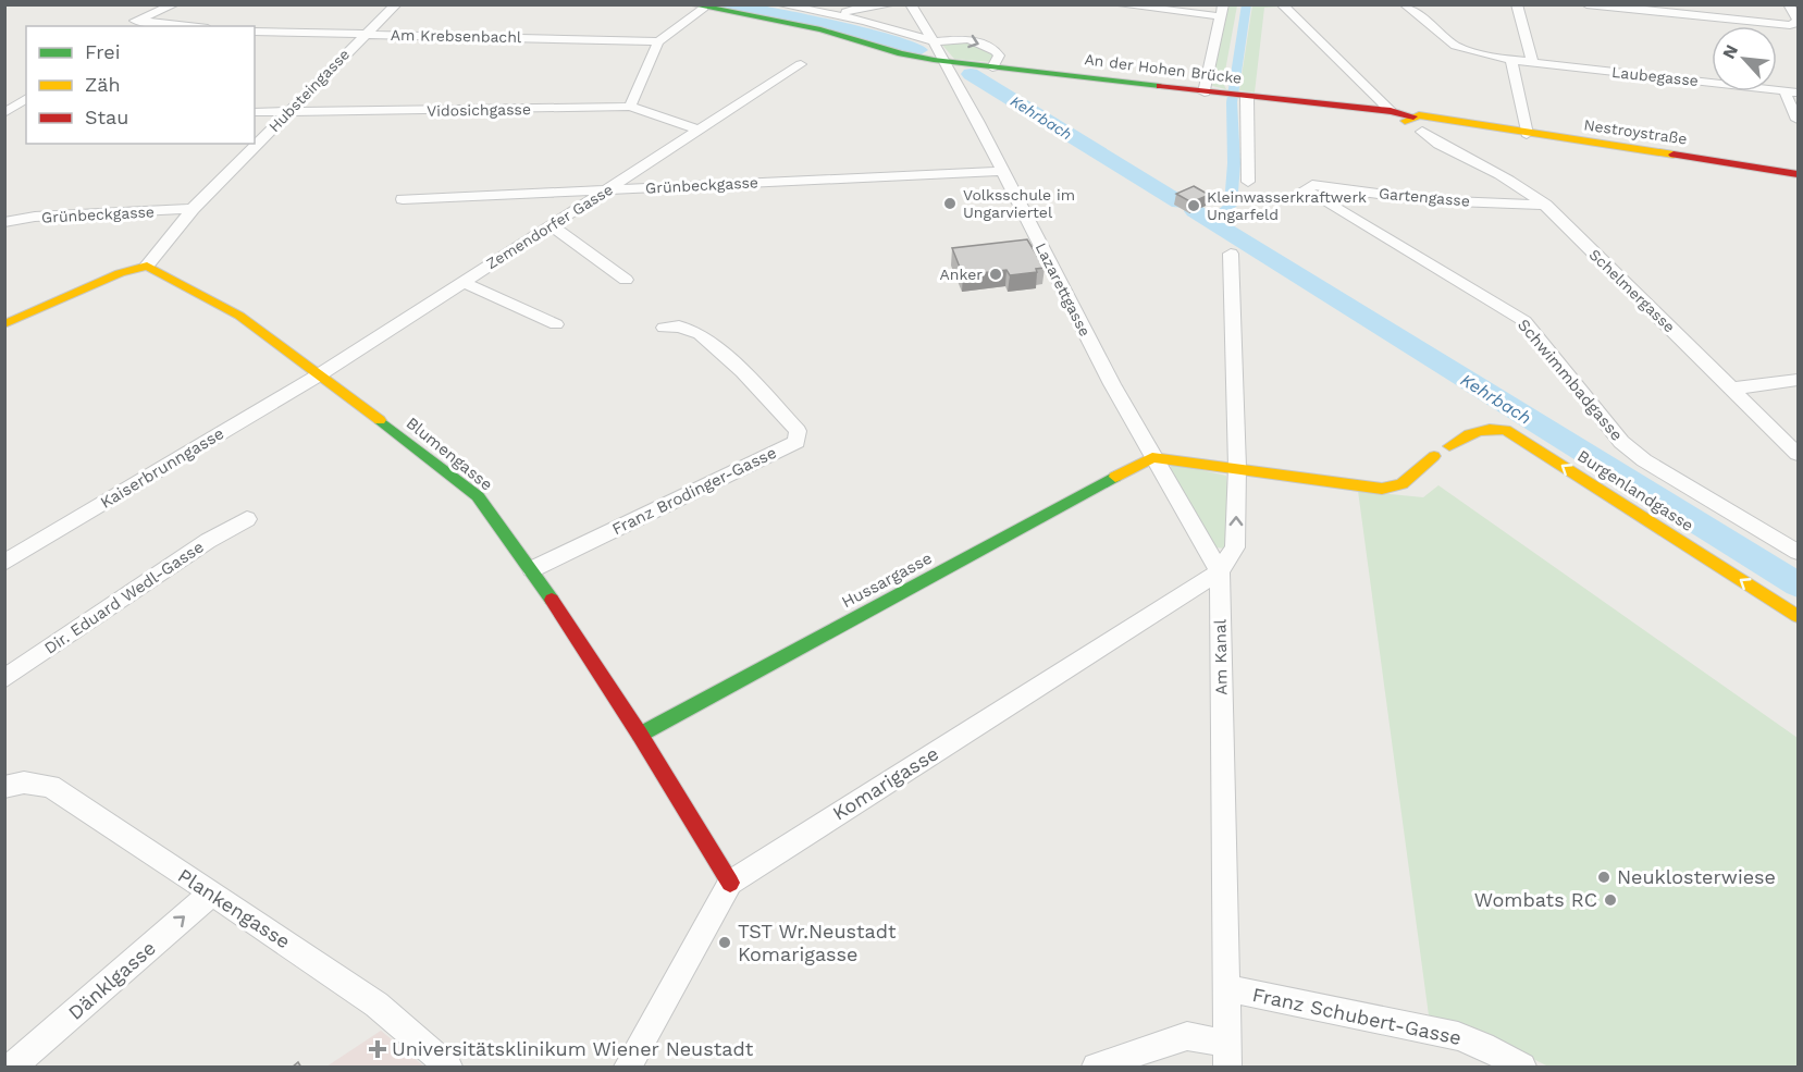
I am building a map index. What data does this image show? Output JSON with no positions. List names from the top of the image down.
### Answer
{
  "streets": {
    "street": [
      "Am Krebsenbachl",
      "An der Hohen Brücke",
      "Laubegasse",
      "Hubsteingasse",
      "Vidosichgasse",
      "Nestroystraße",
      "Grünbeckgasse",
      "Gartengasse",
      "Zemendorfer Gasse",
      "Lazarettgasse",
      "Schelmergasse",
      "Schwimmbadgasse",
      "Blumengasse",
      "Kaiserbrunngasse",
      "Franz Brodinger-Gasse",
      "Burgenlandgasse",
      "Hussargasse",
      "Dir. Eduard Wedl-Gasse",
      "Am Kanal",
      "Komarigasse",
      "Plankengasse",
      "Dänklgasse",
      "Franz Schubert-Gasse"
    ]
  },
  "crossings": [
    ["Am Krebsenbachl", "Hubsteingasse"],
    ["An der Hohen Brücke", "Nestroystraße"],
    ["An der Hohen Brücke", "Lazarettgasse"],
    ["Hubsteingasse", "Vidosichgasse"],
    ["Hubsteingasse", "Grünbeckgasse"],
    ["Hubsteingasse", "Blumengasse"],
    ["Vidosichgasse", "Zemendorfer Gasse"],
    ["Nestroystraße", "Schelmergasse"],
    ["Grünbeckgasse", "Zemendorfer Gasse"],
    ["Grünbeckgasse", "Lazarettgasse"],
    ["Gartengasse", "Schelmergasse"],
    ["Gartengasse", "Schwimmbadgasse"],
    ["Zemendorfer Gasse", "Blumengasse"],
    ["Zemendorfer Gasse", "Kaiserbrunngasse"],
    ["Lazarettgasse", "Hussargasse"],
    ["Lazarettgasse", "Am Kanal"],
    ["Lazarettgasse", "Komarigasse"],
    ["Blumengasse", "Kaiserbrunngasse"],
    ["Blumengasse", "Franz Brodinger-Gasse"],
    ["Blumengasse", "Hussargasse"],
    ["Blumengasse", "Komarigasse"],
    ["Am Kanal", "Komarigasse"],
    ["Am Kanal", "Franz Schubert-Gasse"],
    ["Plankengasse", "Dänklgasse"]
  ],
  "one_way": ["Burgenlandgasse", "Dänklgasse"],
  "water": ["Kehrbach"],
  "places": {
    "other": [
      "Volksschule im Ungarviertel",
      "Kleinwasserkraftwerk Ungarfeld",
      "Anker",
      "Neuklosterwiese",
      "Wombats RC",
      "TST Wr.Neustadt Komarigasse"
    ],
    "health": ["Universitätsklinikum Wiener Neustadt"]
  },
  "legend": ["Frei", "Zäh", "Stau"],
  "north": "top left"
}
